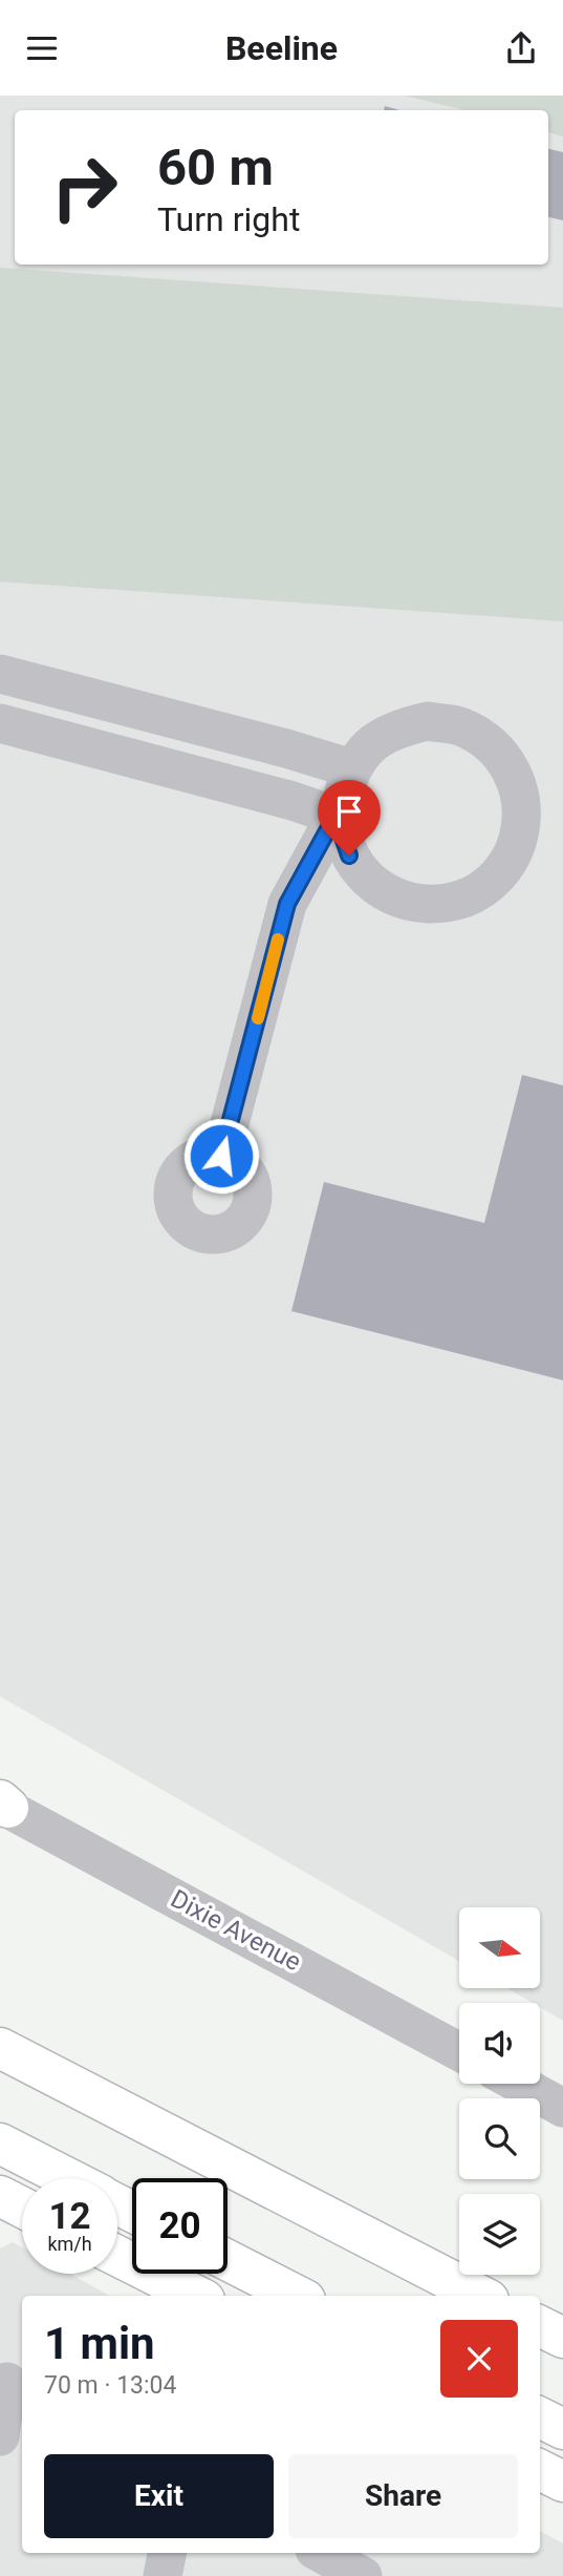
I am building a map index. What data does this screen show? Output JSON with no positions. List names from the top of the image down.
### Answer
{
  "streets": {
    "street": ["Dixie Avenue"]
  },
  "north": "right",
  "page": {
    "header": "Beeline",
    "turn": ["60 m", "Turn right"],
    "speed": "12 km/h",
    "limit": "20",
    "heading": ["1 min", "70 m · 13:04"],
    "buttons": ["Exit", "Share"]
  }
}
